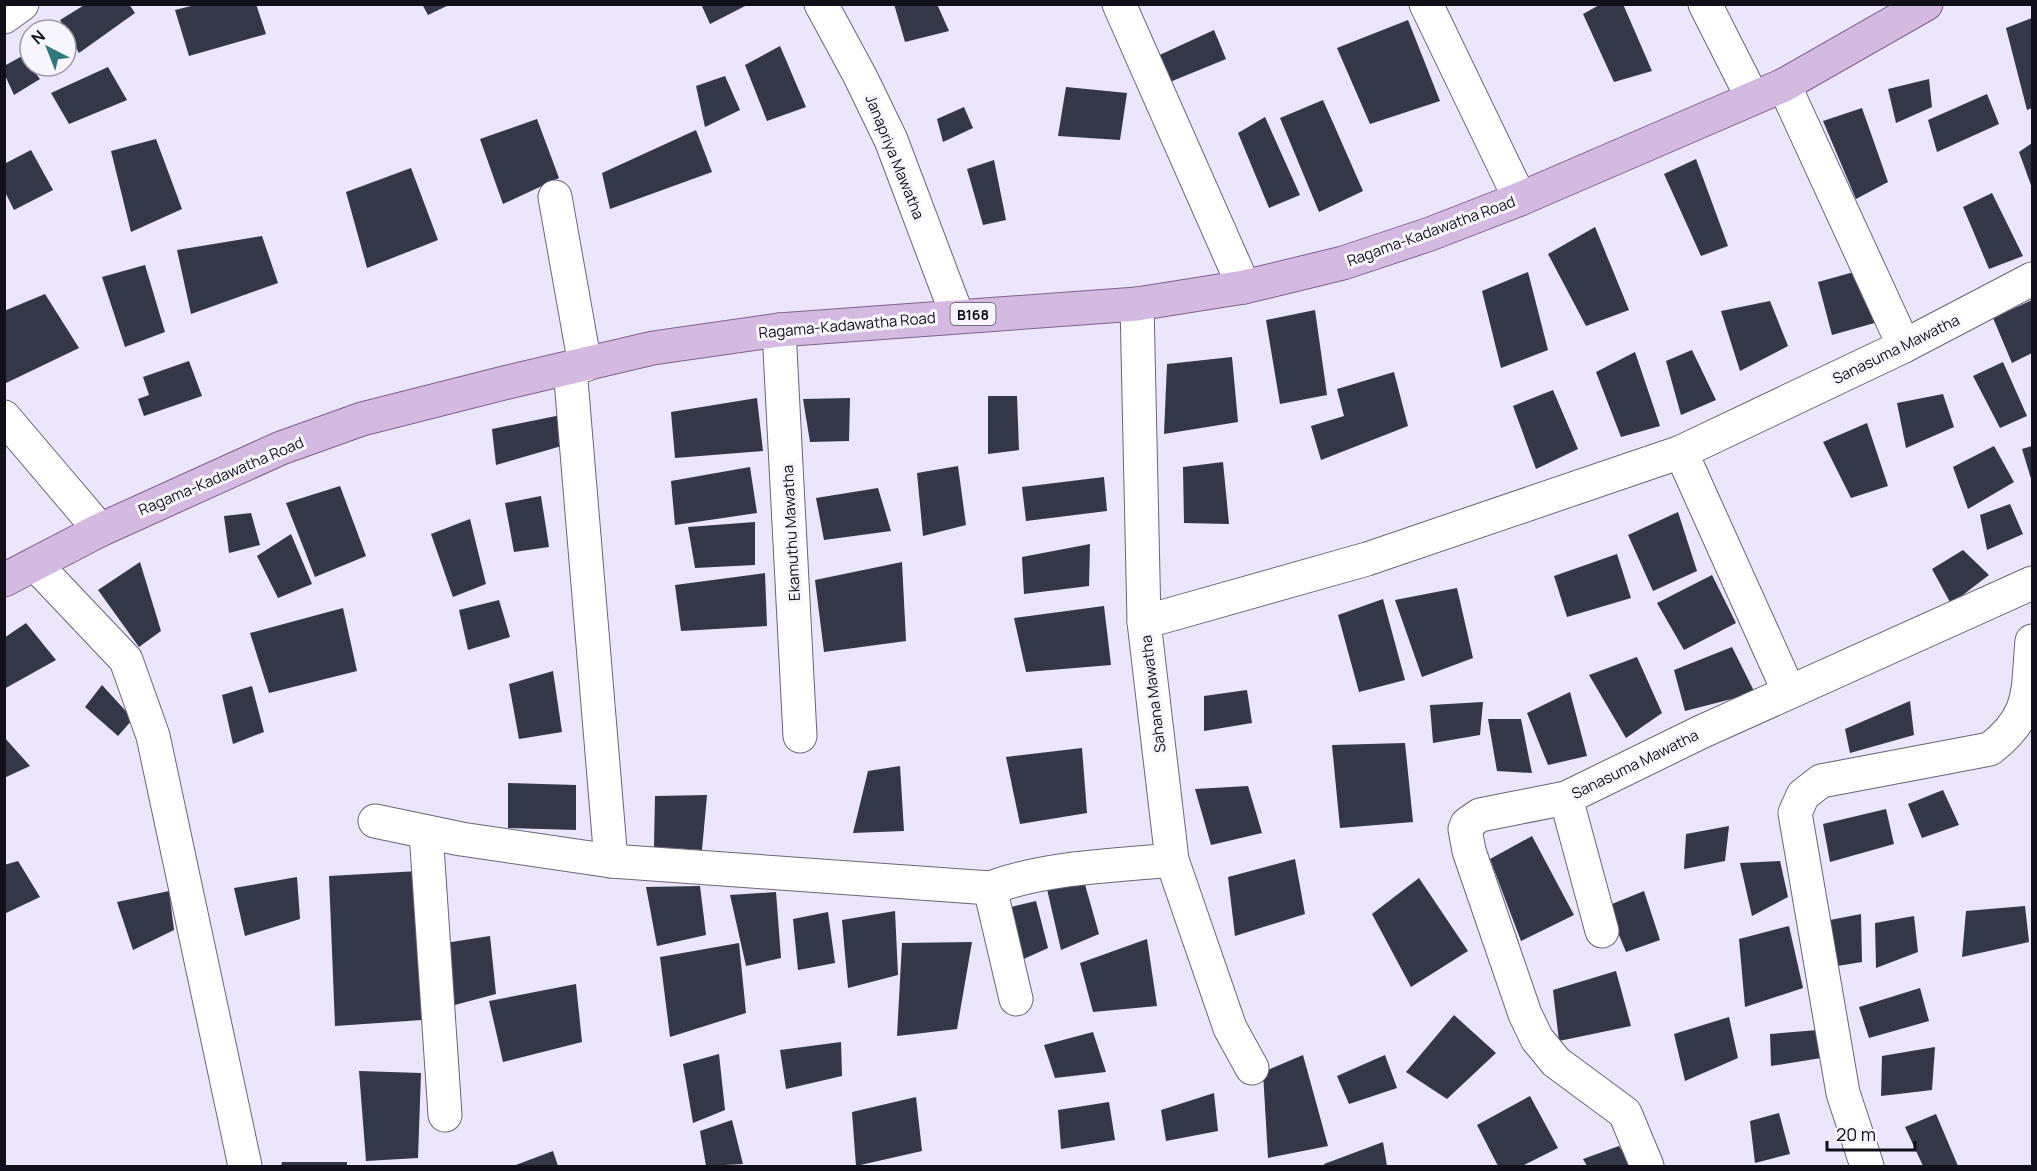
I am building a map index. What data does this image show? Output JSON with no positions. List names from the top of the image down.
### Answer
{
  "streets": {
    "main road": ["Ragama-Kadawatha Road", "B168"],
    "street": [
      "Janapriya Mawatha",
      "Sanasuma Mawatha",
      "Ekamuthu Mawatha",
      "Sahana Mawatha"
    ]
  },
  "crossings": [
    ["Janapriya Mawatha", "Ragama-Kadawatha Road"],
    ["Ragama-Kadawatha Road", "Ekamuthu Mawatha"],
    ["Ragama-Kadawatha Road", "Sahana Mawatha"],
    ["Sanasuma Mawatha", "Sahana Mawatha"]
  ],
  "scale_bar": "20 m",
  "north": "top left"
}
